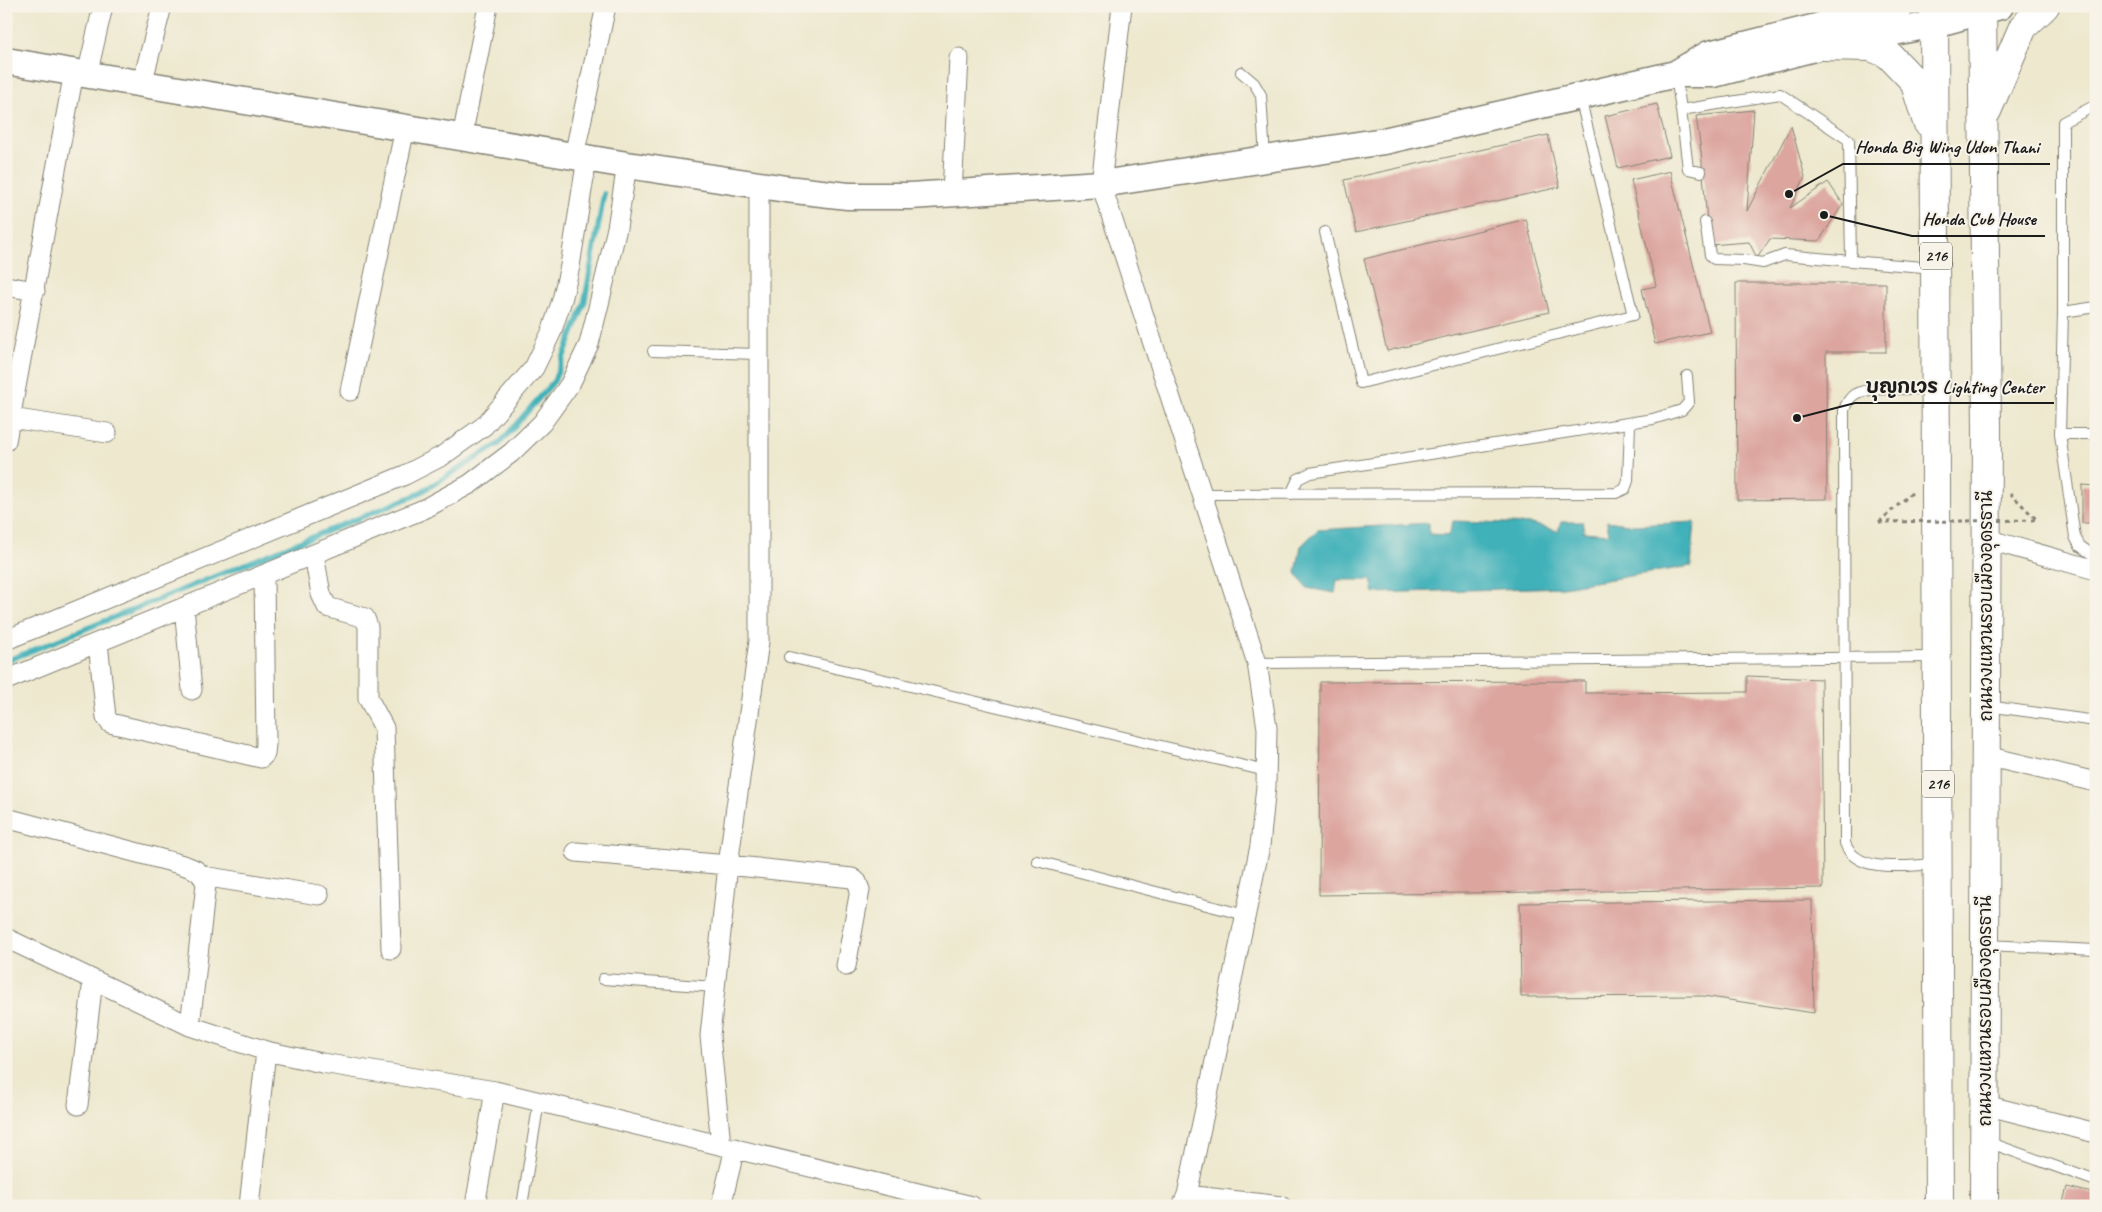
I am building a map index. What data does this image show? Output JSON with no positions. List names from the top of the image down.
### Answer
{
  "streets": {
    "main road": ["216", "ถนนวงแหวนรอบเมืองอุดรธานี"]
  },
  "places": ["Honda Big Wing Udon Thani", "Honda Cub House", "บุญกเวร Lighting Center"]
}
